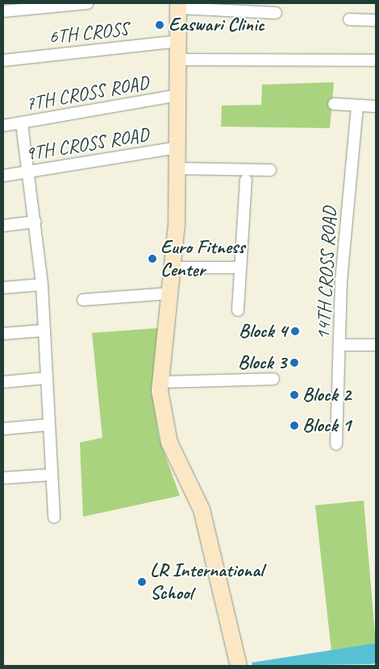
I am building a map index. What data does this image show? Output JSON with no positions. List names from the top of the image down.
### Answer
{
  "streets": {
    "street": [
      "6TH CROSS",
      "7TH CROSS ROAD",
      "9TH CROSS ROAD",
      "14TH CROSS ROAD"
    ]
  },
  "places": [
    "Easwari Clinic",
    "Euro Fitness Center",
    "Block 4",
    "Block 3",
    "Block 2",
    "Block 1",
    "LR International School"
  ]
}
